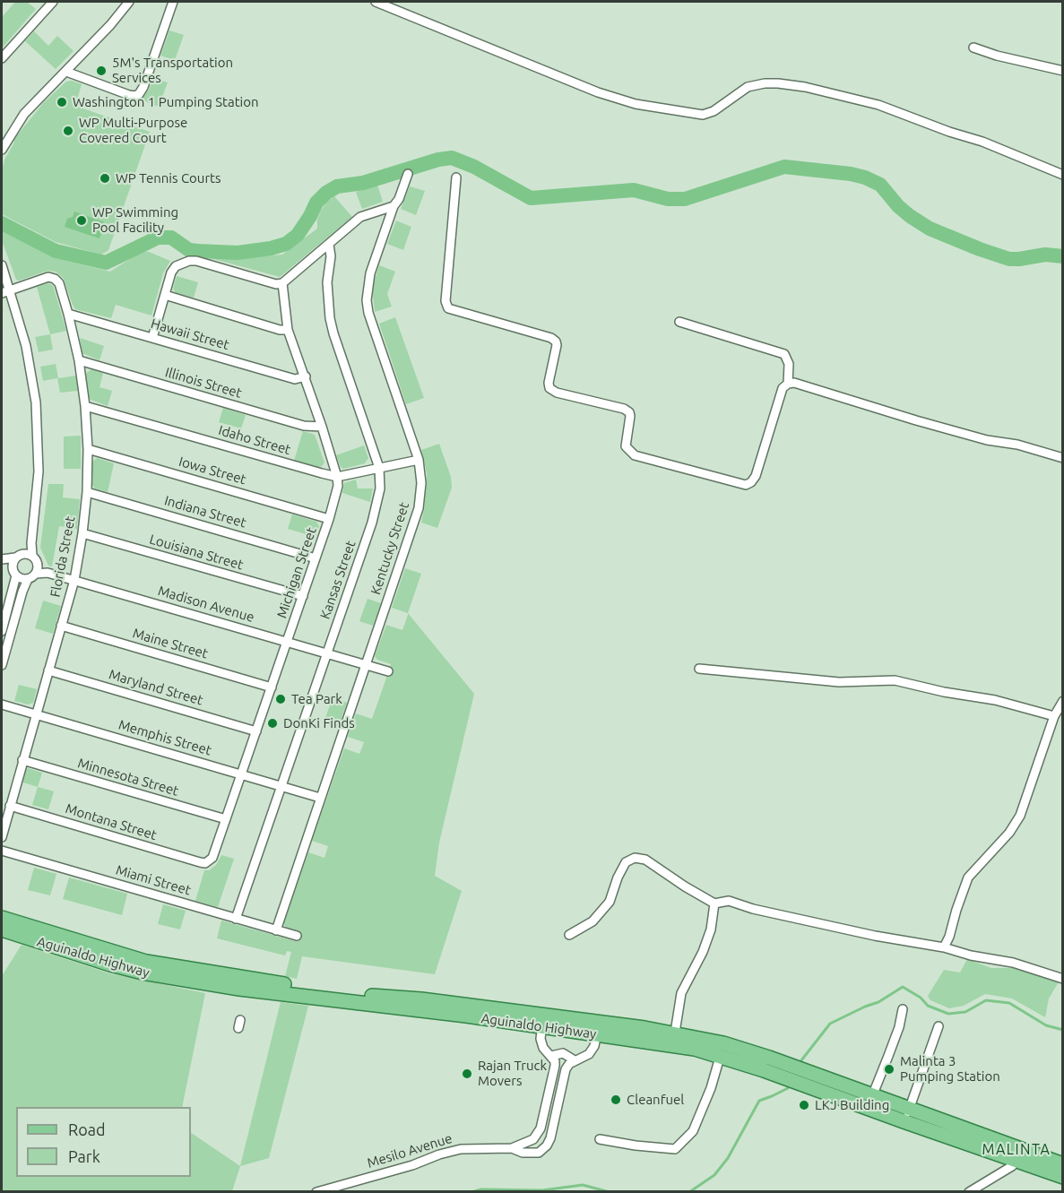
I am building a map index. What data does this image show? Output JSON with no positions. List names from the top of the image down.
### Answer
{
  "streets": {
    "main road": ["Aguinaldo Highway"],
    "street": [
      "Hawaii Street",
      "Illinois Street",
      "Idaho Street",
      "Iowa Street",
      "Indiana Street",
      "Kentucky Street",
      "Louisiana Street",
      "Florida Street",
      "Michigan Street",
      "Kansas Street",
      "Madison Avenue",
      "Maine Street",
      "Maryland Street",
      "Memphis Street",
      "Minnesota Street",
      "Montana Street",
      "Miami Street",
      "Mesilo Avenue"
    ]
  },
  "crossings": [
    ["Hawaii Street", "Florida Street"],
    ["Hawaii Street", "Michigan Street"],
    ["Illinois Street", "Florida Street"],
    ["Illinois Street", "Michigan Street"],
    ["Idaho Street", "Kentucky Street"],
    ["Idaho Street", "Florida Street"],
    ["Idaho Street", "Michigan Street"],
    ["Idaho Street", "Kansas Street"],
    ["Iowa Street", "Florida Street"],
    ["Iowa Street", "Michigan Street"],
    ["Indiana Street", "Florida Street"],
    ["Indiana Street", "Michigan Street"],
    ["Kentucky Street", "Madison Avenue"],
    ["Kentucky Street", "Memphis Street"],
    ["Kentucky Street", "Miami Street"],
    ["Louisiana Street", "Florida Street"],
    ["Louisiana Street", "Michigan Street"],
    ["Florida Street", "Madison Avenue"],
    ["Florida Street", "Maine Street"],
    ["Florida Street", "Maryland Street"],
    ["Florida Street", "Memphis Street"],
    ["Florida Street", "Minnesota Street"],
    ["Florida Street", "Montana Street"],
    ["Michigan Street", "Madison Avenue"],
    ["Michigan Street", "Maine Street"],
    ["Michigan Street", "Maryland Street"],
    ["Michigan Street", "Memphis Street"],
    ["Michigan Street", "Minnesota Street"],
    ["Michigan Street", "Montana Street"],
    ["Kansas Street", "Madison Avenue"],
    ["Kansas Street", "Memphis Street"],
    ["Kansas Street", "Miami Street"],
    ["Aguinaldo Highway", "Mesilo Avenue"]
  ],
  "districts": ["MALINTA"],
  "places": [
    "5M's Transportation Services",
    "Washington 1 Pumping Station",
    "WP Multi-Purpose Covered Court",
    "WP Tennis Courts",
    "WP Swimming Pool Facility",
    "Tea Park",
    "DonKi Finds",
    "Malinta 3 Pumping Station",
    "Rajan Truck Movers",
    "Cleanfuel",
    "LKJ Building"
  ],
  "legend": ["Road", "Park"]
}
